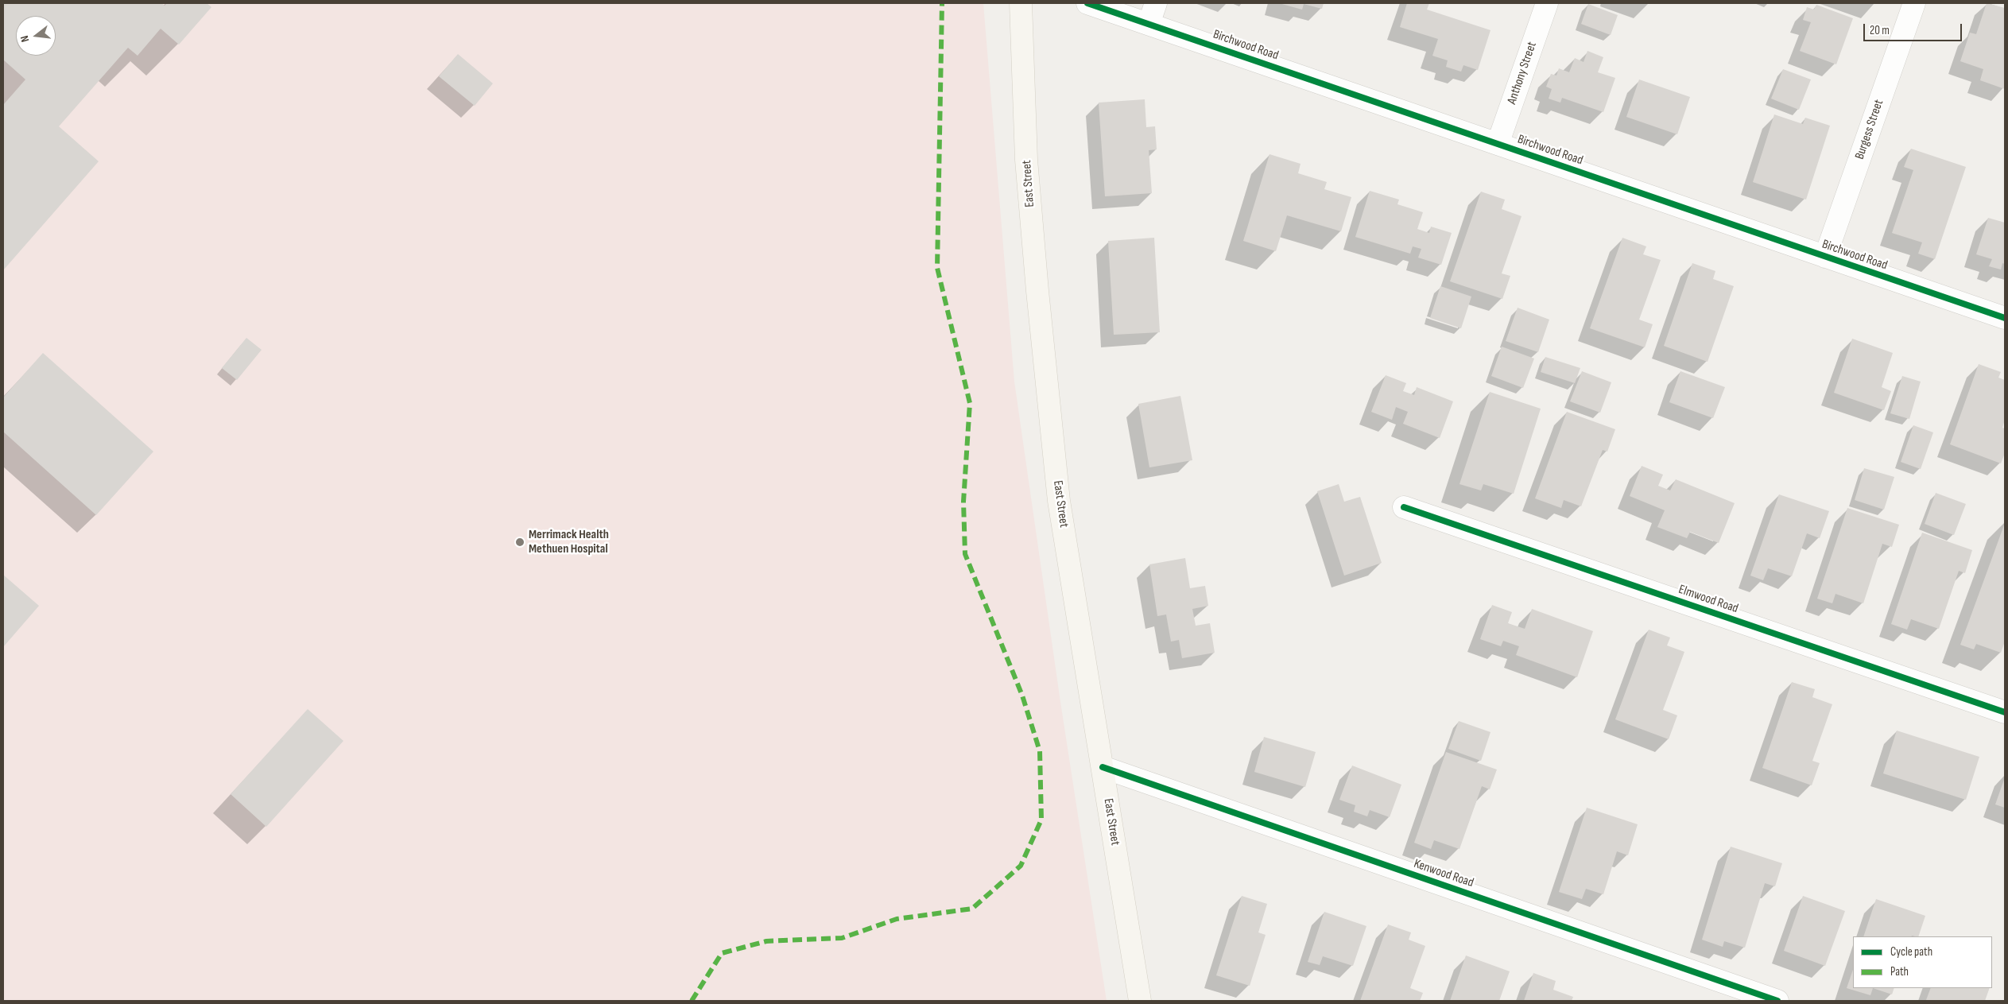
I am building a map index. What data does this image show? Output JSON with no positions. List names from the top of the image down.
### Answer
{
  "streets": {
    "main road": ["East Street"],
    "street": [
      "Birchwood Road",
      "Anthony Street",
      "Burgess Street",
      "Elmwood Road",
      "Kenwood Road"
    ]
  },
  "crossings": [
    ["Birchwood Road", "Anthony Street"],
    ["Birchwood Road", "Burgess Street"],
    ["East Street", "Kenwood Road"]
  ],
  "places": ["Merrimack Health Methuen Hospital"],
  "legend": ["Cycle path", "Path"],
  "scale_bar": "20 m",
  "north": "left"
}
